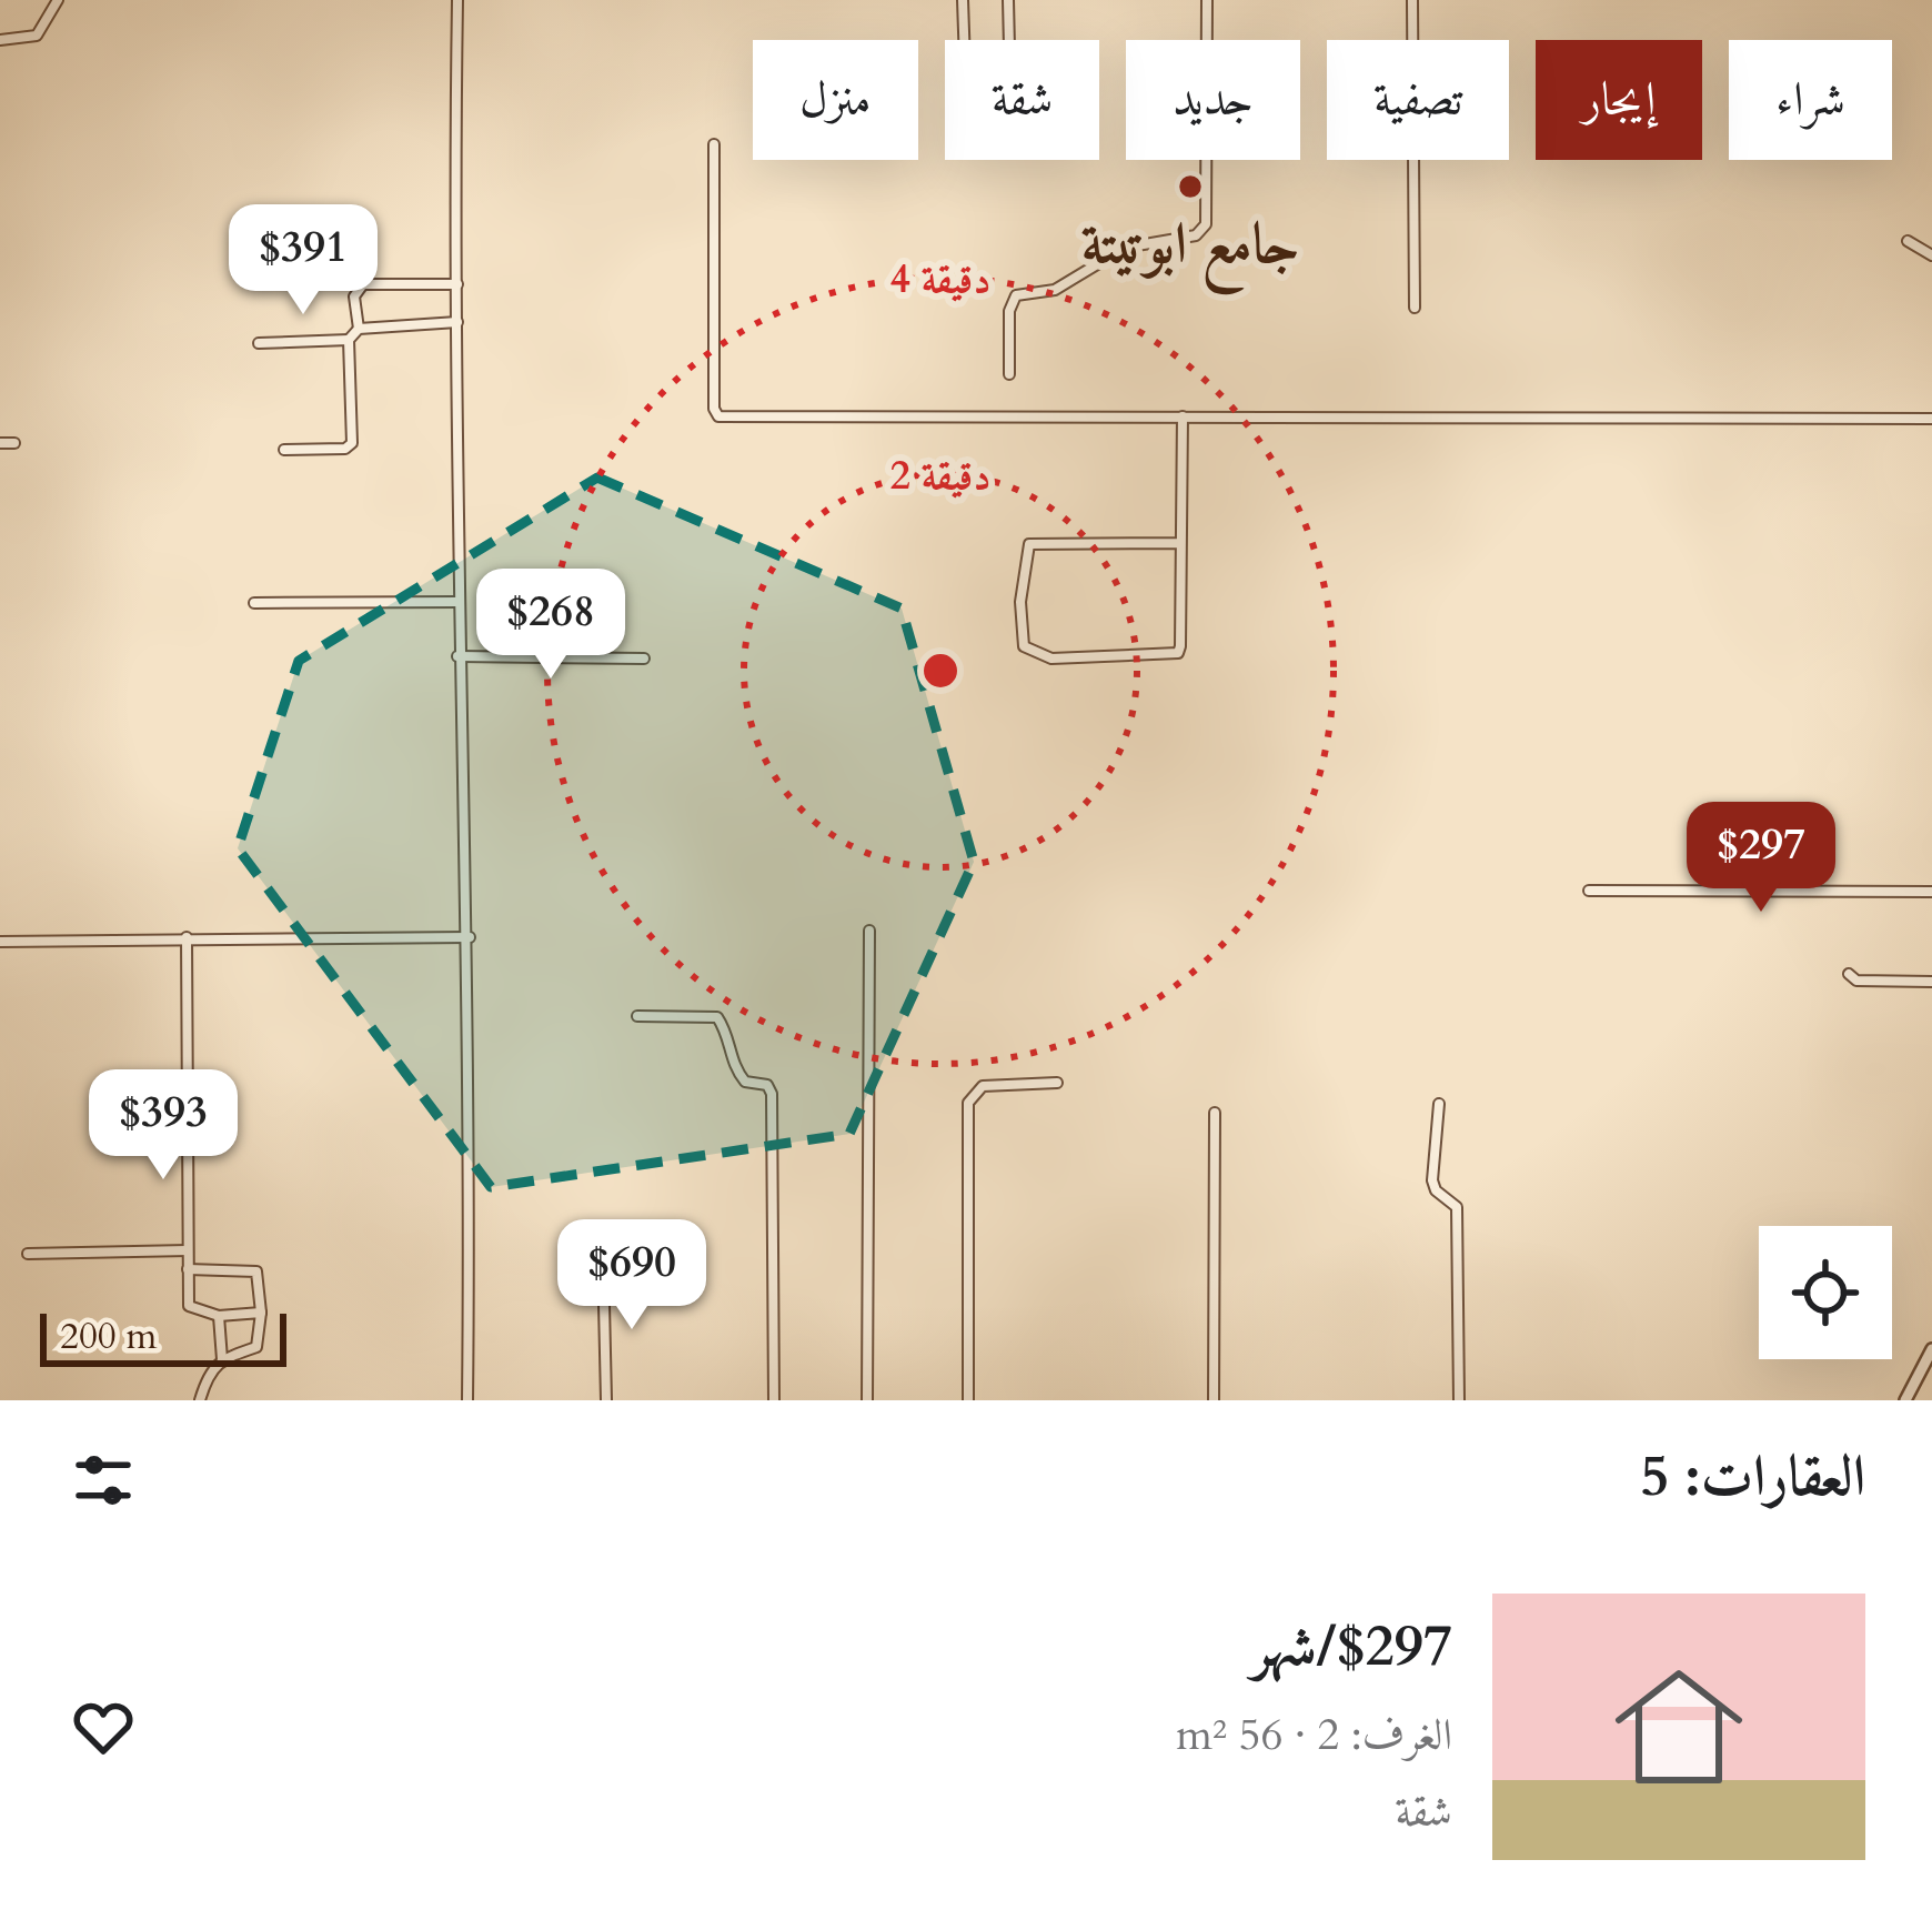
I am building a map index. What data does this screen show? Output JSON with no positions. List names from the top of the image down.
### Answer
{
  "places": ["جامع ابوتيتة"],
  "scale_bar": "200 m",
  "page": {
    "chip": [
      "شراء",
      "إيجار",
      "تصفية",
      "جديد",
      "شقة",
      "منزل"
    ],
    "price": [
      "$391",
      "$268",
      "$297",
      "$393",
      "$690"
    ],
    "scale": "200 m",
    "heading": "العقارات: 5",
    "list": [
      {
        "name": "$297/شهر",
        "note": "الغرف: 2 · 56 m² · شقة"
      }
    ]
  },
  "rings": ["4 دقيقة", "2 دقيقة"]
}
